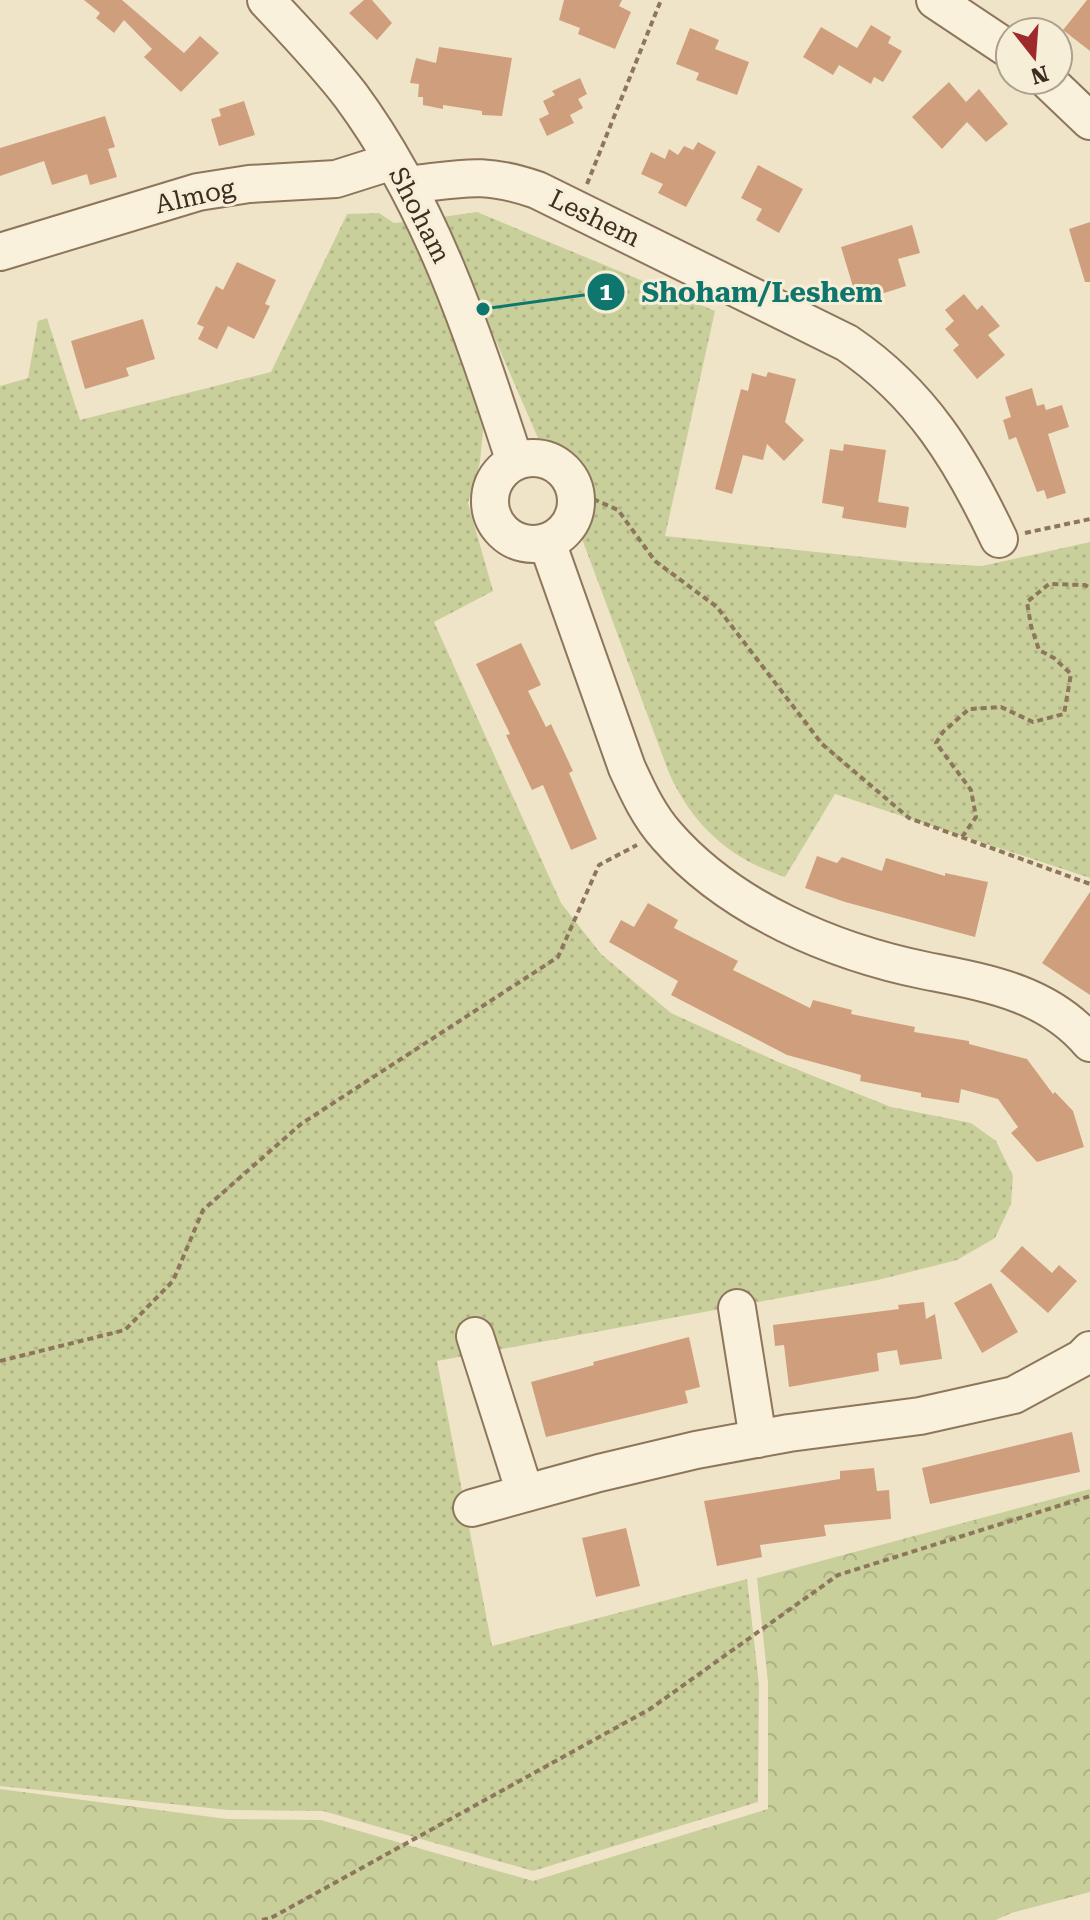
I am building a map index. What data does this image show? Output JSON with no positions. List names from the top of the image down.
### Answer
{
  "streets": {
    "street": ["Almog", "Shoham", "Leshem"]
  },
  "crossings": [
    ["Almog", "Shoham"],
    ["Almog", "Leshem"],
    ["Shoham", "Leshem"]
  ],
  "places": ["Shoham/Leshem"],
  "north": "bottom"
}
